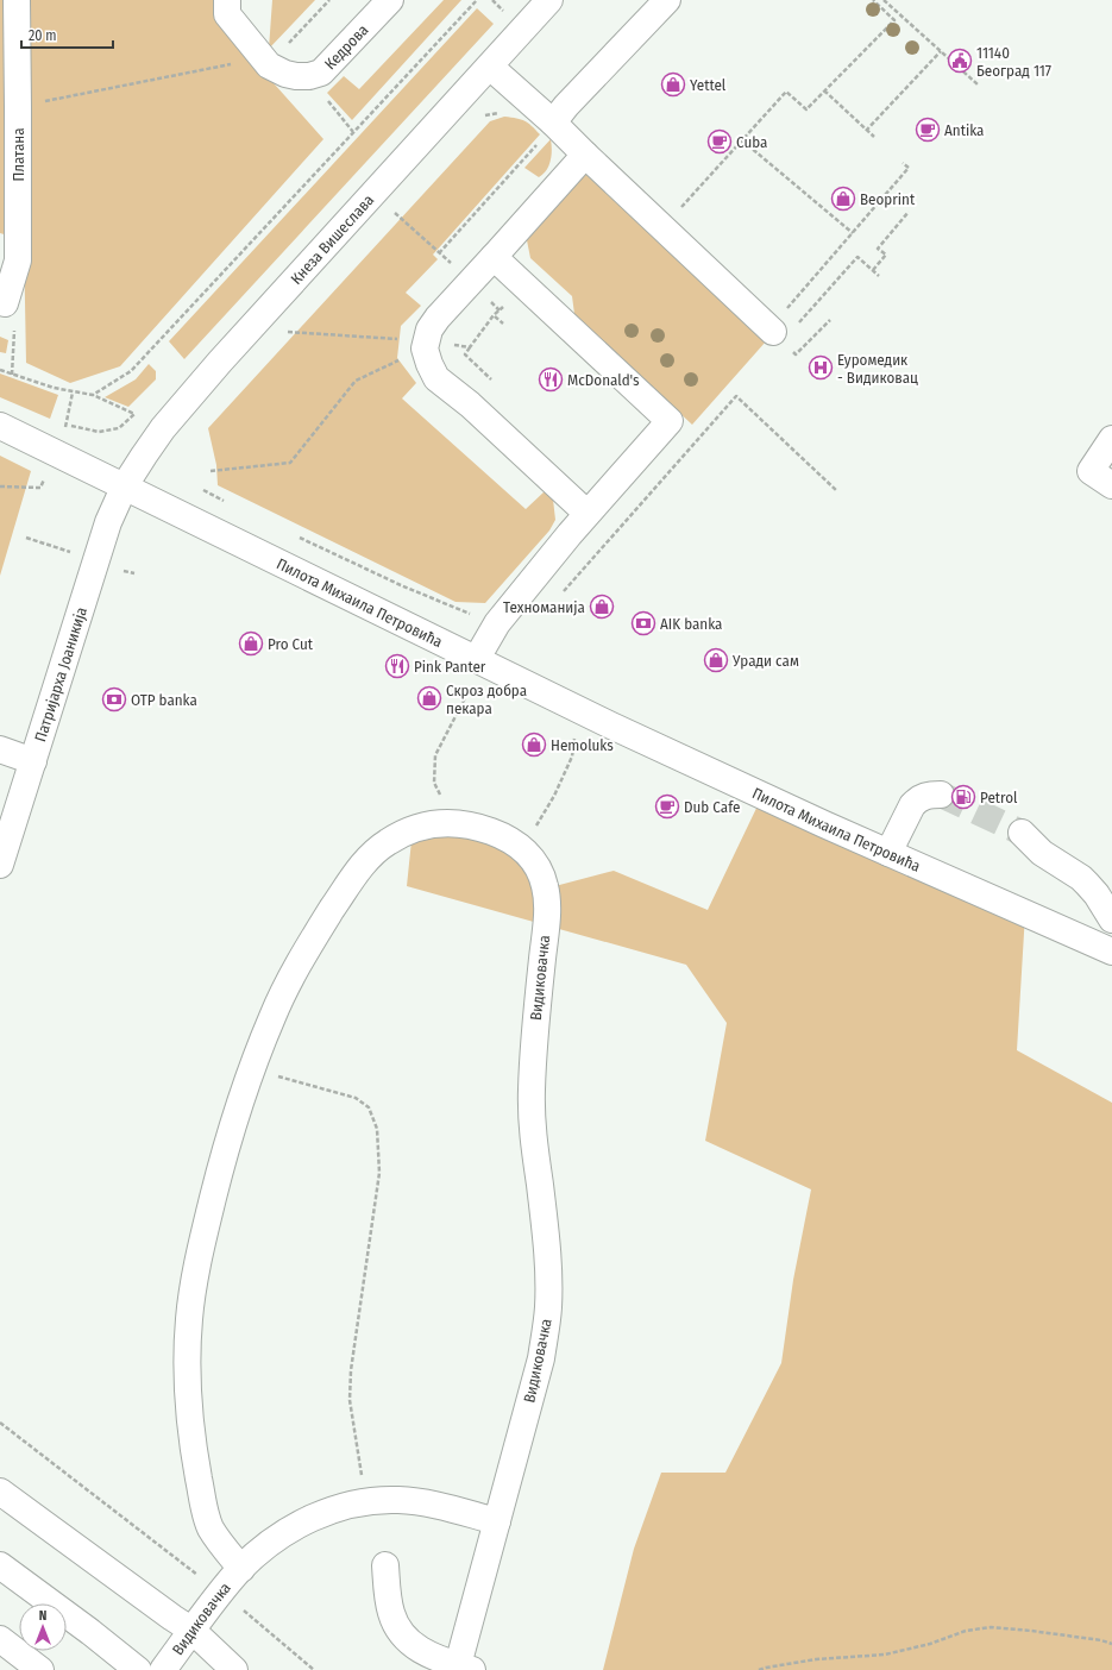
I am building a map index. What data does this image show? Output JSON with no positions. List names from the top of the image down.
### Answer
{
  "streets": {
    "street": [
      "Кедрова",
      "Платана",
      "Кнеза Вишеслава",
      "Пилота Михаила Петровића",
      "Патријарха Јоаникија",
      "Видиковачка"
    ]
  },
  "crossings": [
    ["Кнеза Вишеслава", "Пилота Михаила Петровића"],
    ["Кнеза Вишеслава", "Патријарха Јоаникија"],
    ["Пилота Михаила Петровића", "Патријарха Јоаникија"]
  ],
  "places": {
    "public building": ["11140 Београд 117"],
    "shop": [
      "Yettel",
      "Beoprint",
      "Техноманија",
      "Pro Cut",
      "Уради сам",
      "Скроз добра пекара",
      "Hemoluks"
    ],
    "cafe": ["Antika", "Cuba", "Dub Cafe"],
    "hospital": ["Еуромедик - Видиковац"],
    "restaurant": ["McDonald's", "Pink Panter"],
    "bank": ["AIK banka", "OTP banka"],
    "fuel station": ["Petrol"]
  },
  "scale_bar": "20 m",
  "north": "top"
}
